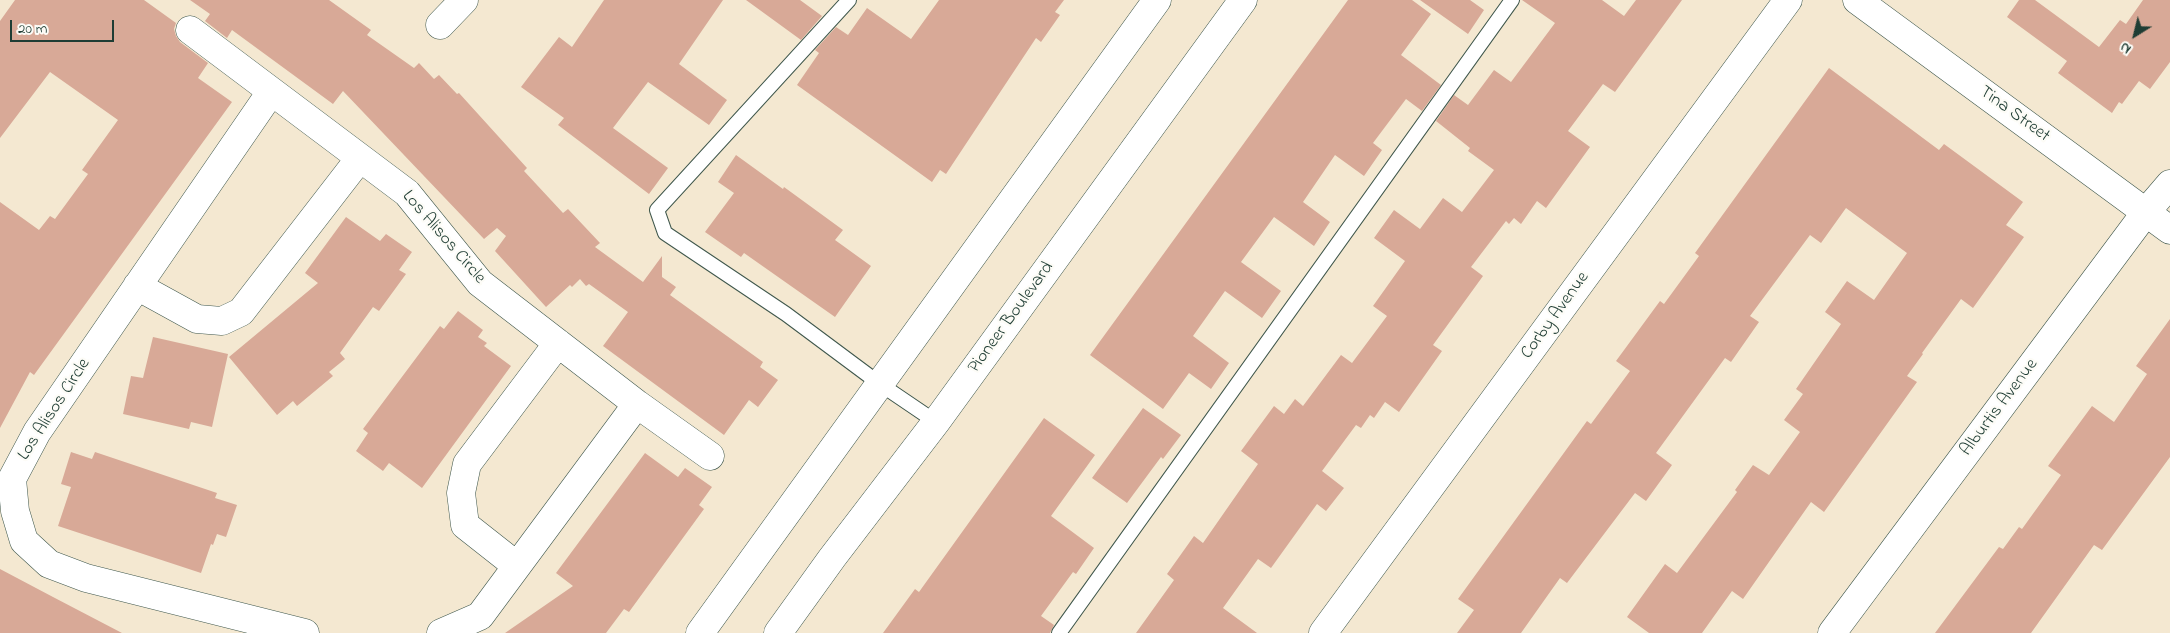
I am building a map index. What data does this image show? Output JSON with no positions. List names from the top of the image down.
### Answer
{
  "streets": {
    "street": [
      "Tina Street",
      "Los Alisos Circle",
      "Corby Avenue",
      "Pioneer Boulevard",
      "Alburtis Avenue"
    ]
  },
  "crossings": [
    ["Tina Street", "Alburtis Avenue"]
  ],
  "scale_bar": "20 m",
  "north": "bottom left"
}
